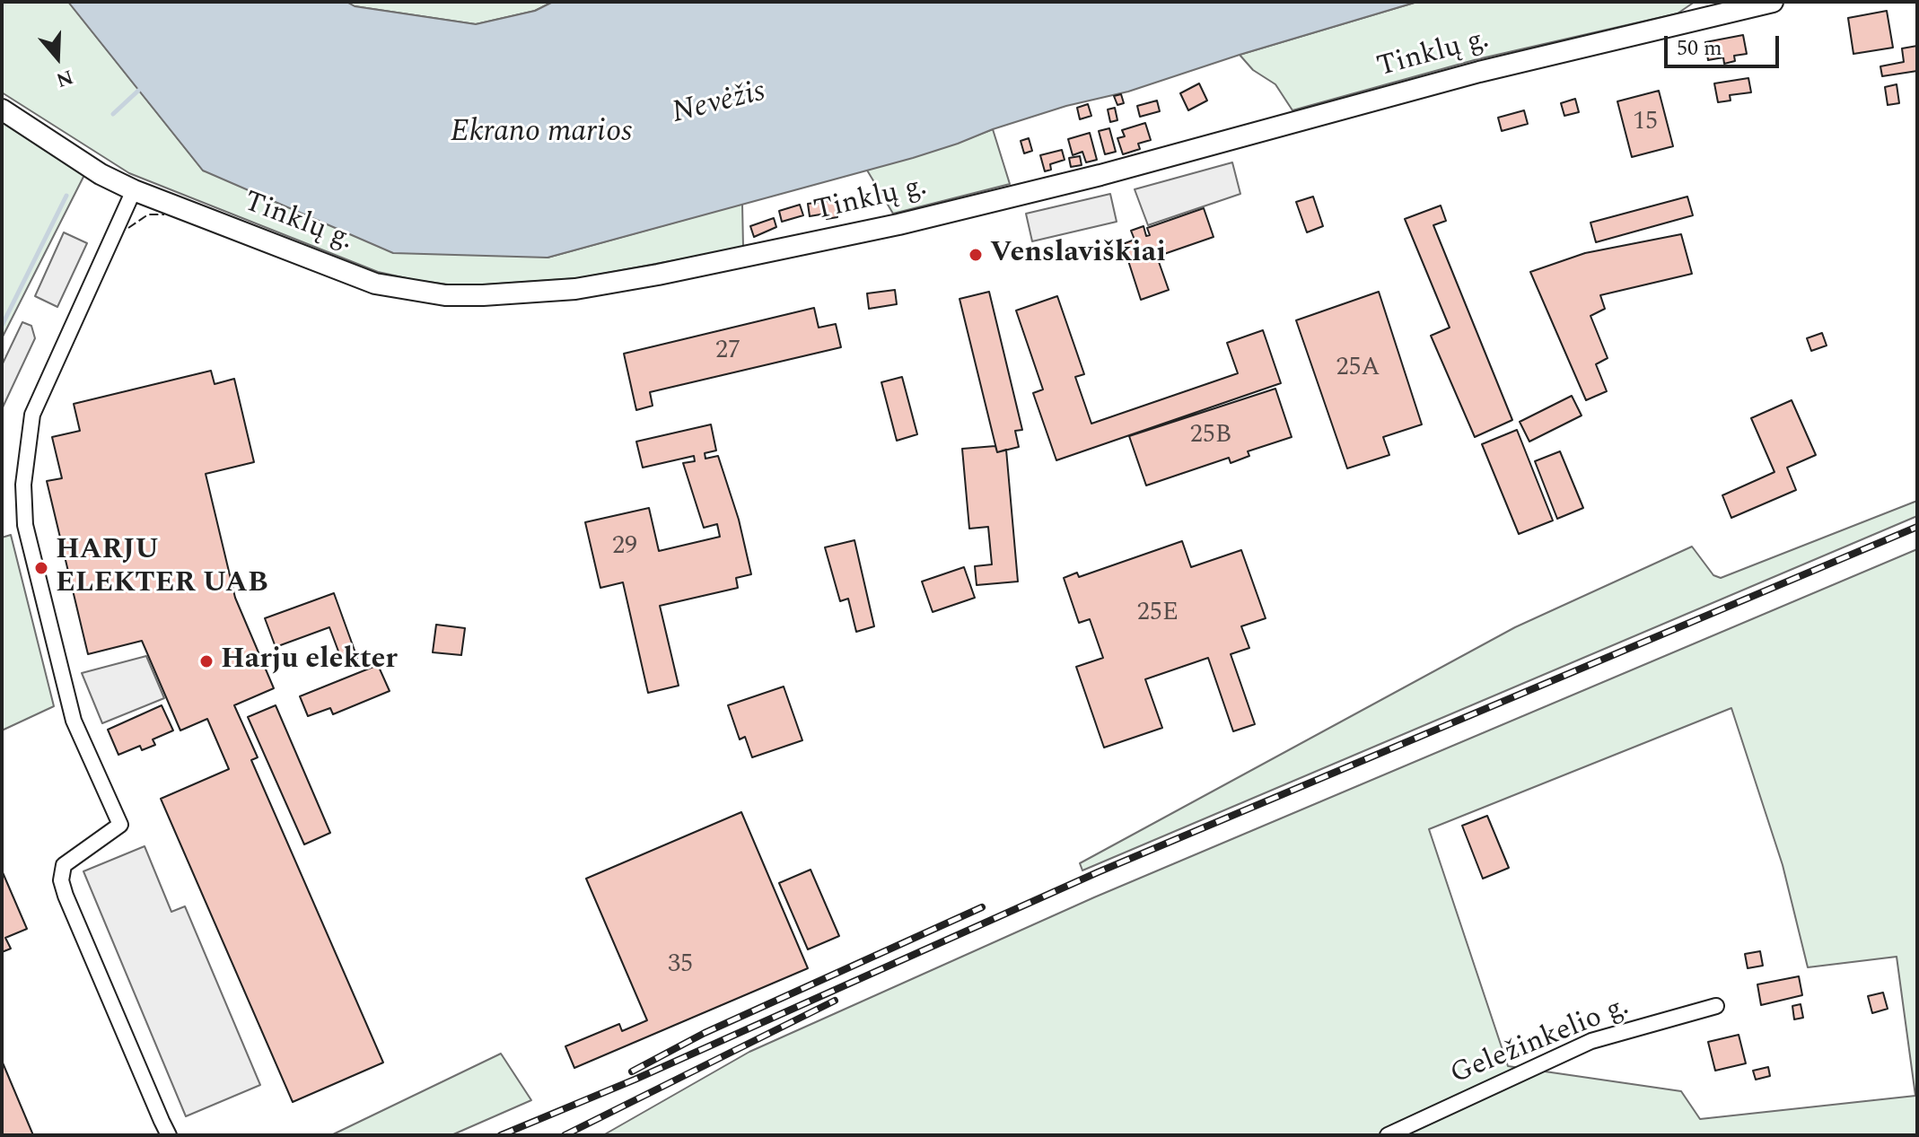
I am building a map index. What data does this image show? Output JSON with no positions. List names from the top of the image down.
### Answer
{
  "streets": {
    "main road": ["Tinklų g."],
    "street": ["Geležinkelio g."]
  },
  "water": ["Nevėžis", "Ekrano marios"],
  "places": ["Venslaviškiai", "HARJU ELEKTER UAB", "Harju elekter"],
  "house_numbers": [
    "15",
    "27",
    "25A",
    "25B",
    "29",
    "25E",
    "35"
  ],
  "scale_bar": "50 m",
  "north": "bottom"
}
